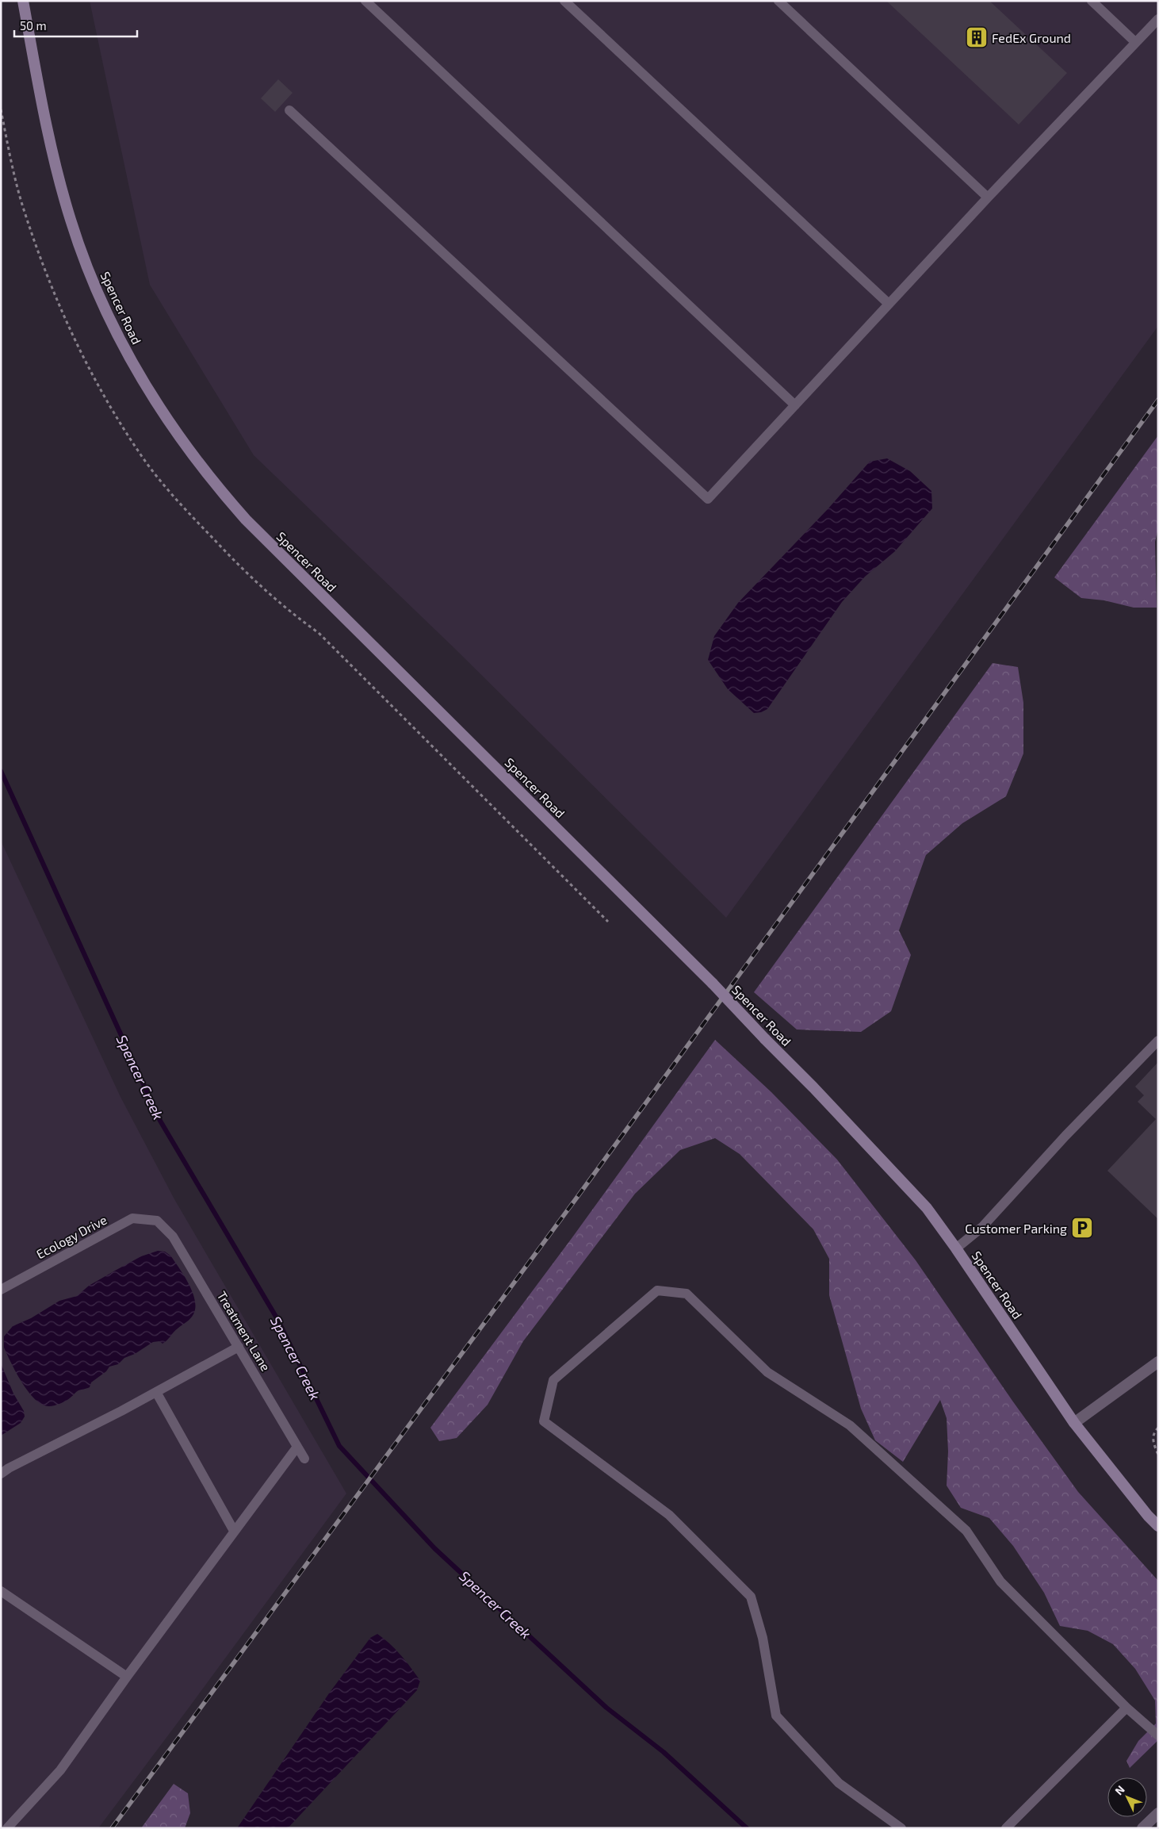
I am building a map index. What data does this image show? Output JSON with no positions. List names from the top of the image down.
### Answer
{
  "streets": {
    "main road": ["Spencer Road"],
    "lane": ["Ecology Drive", "Treatment Lane"]
  },
  "crossings": [
    ["Ecology Drive", "Treatment Lane"]
  ],
  "water": ["Spencer Creek"],
  "places": {
    "building": ["FedEx Ground"],
    "parking": ["Customer Parking"]
  },
  "scale_bar": "50 m",
  "north": "top left"
}
